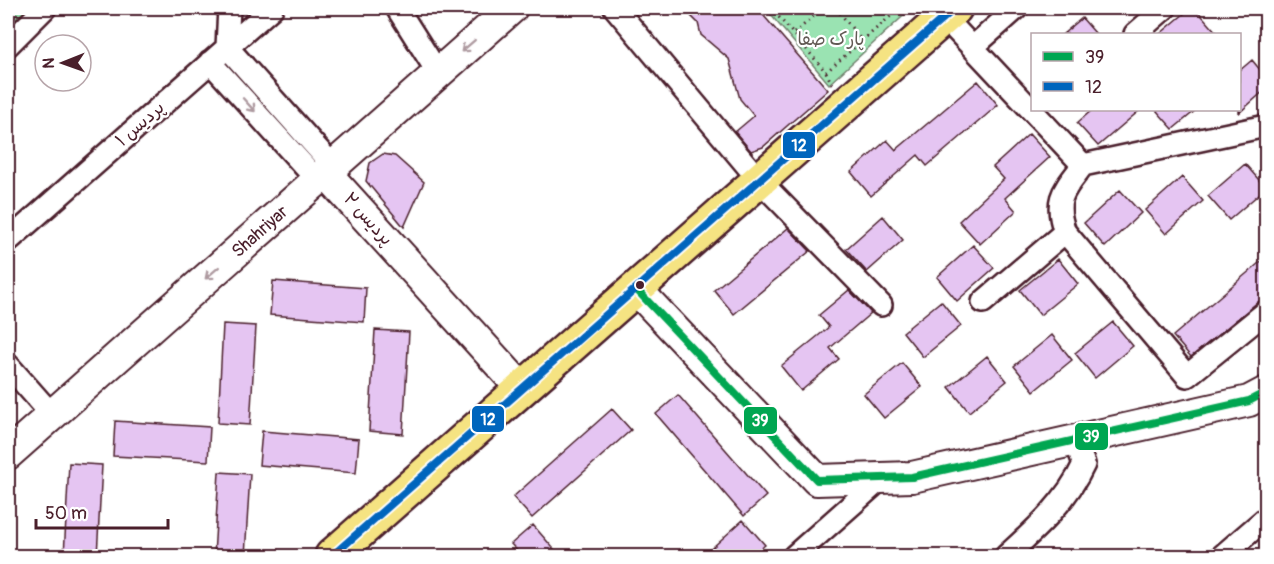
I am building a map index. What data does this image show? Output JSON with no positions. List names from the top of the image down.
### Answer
{
  "streets": {
    "street": ["پردیس ۱", "پردیس ۲", "Shahriyar"]
  },
  "crossings": [
    ["پردیس ۱", "پردیس ۲"],
    ["پردیس ۲", "Shahriyar"]
  ],
  "one_way": ["Shahriyar"],
  "parks": ["پارک صفا"],
  "lines": ["transit line 12", "transit line 39"],
  "legend": ["39", "12"],
  "scale_bar": "50 m",
  "north": "left"
}
